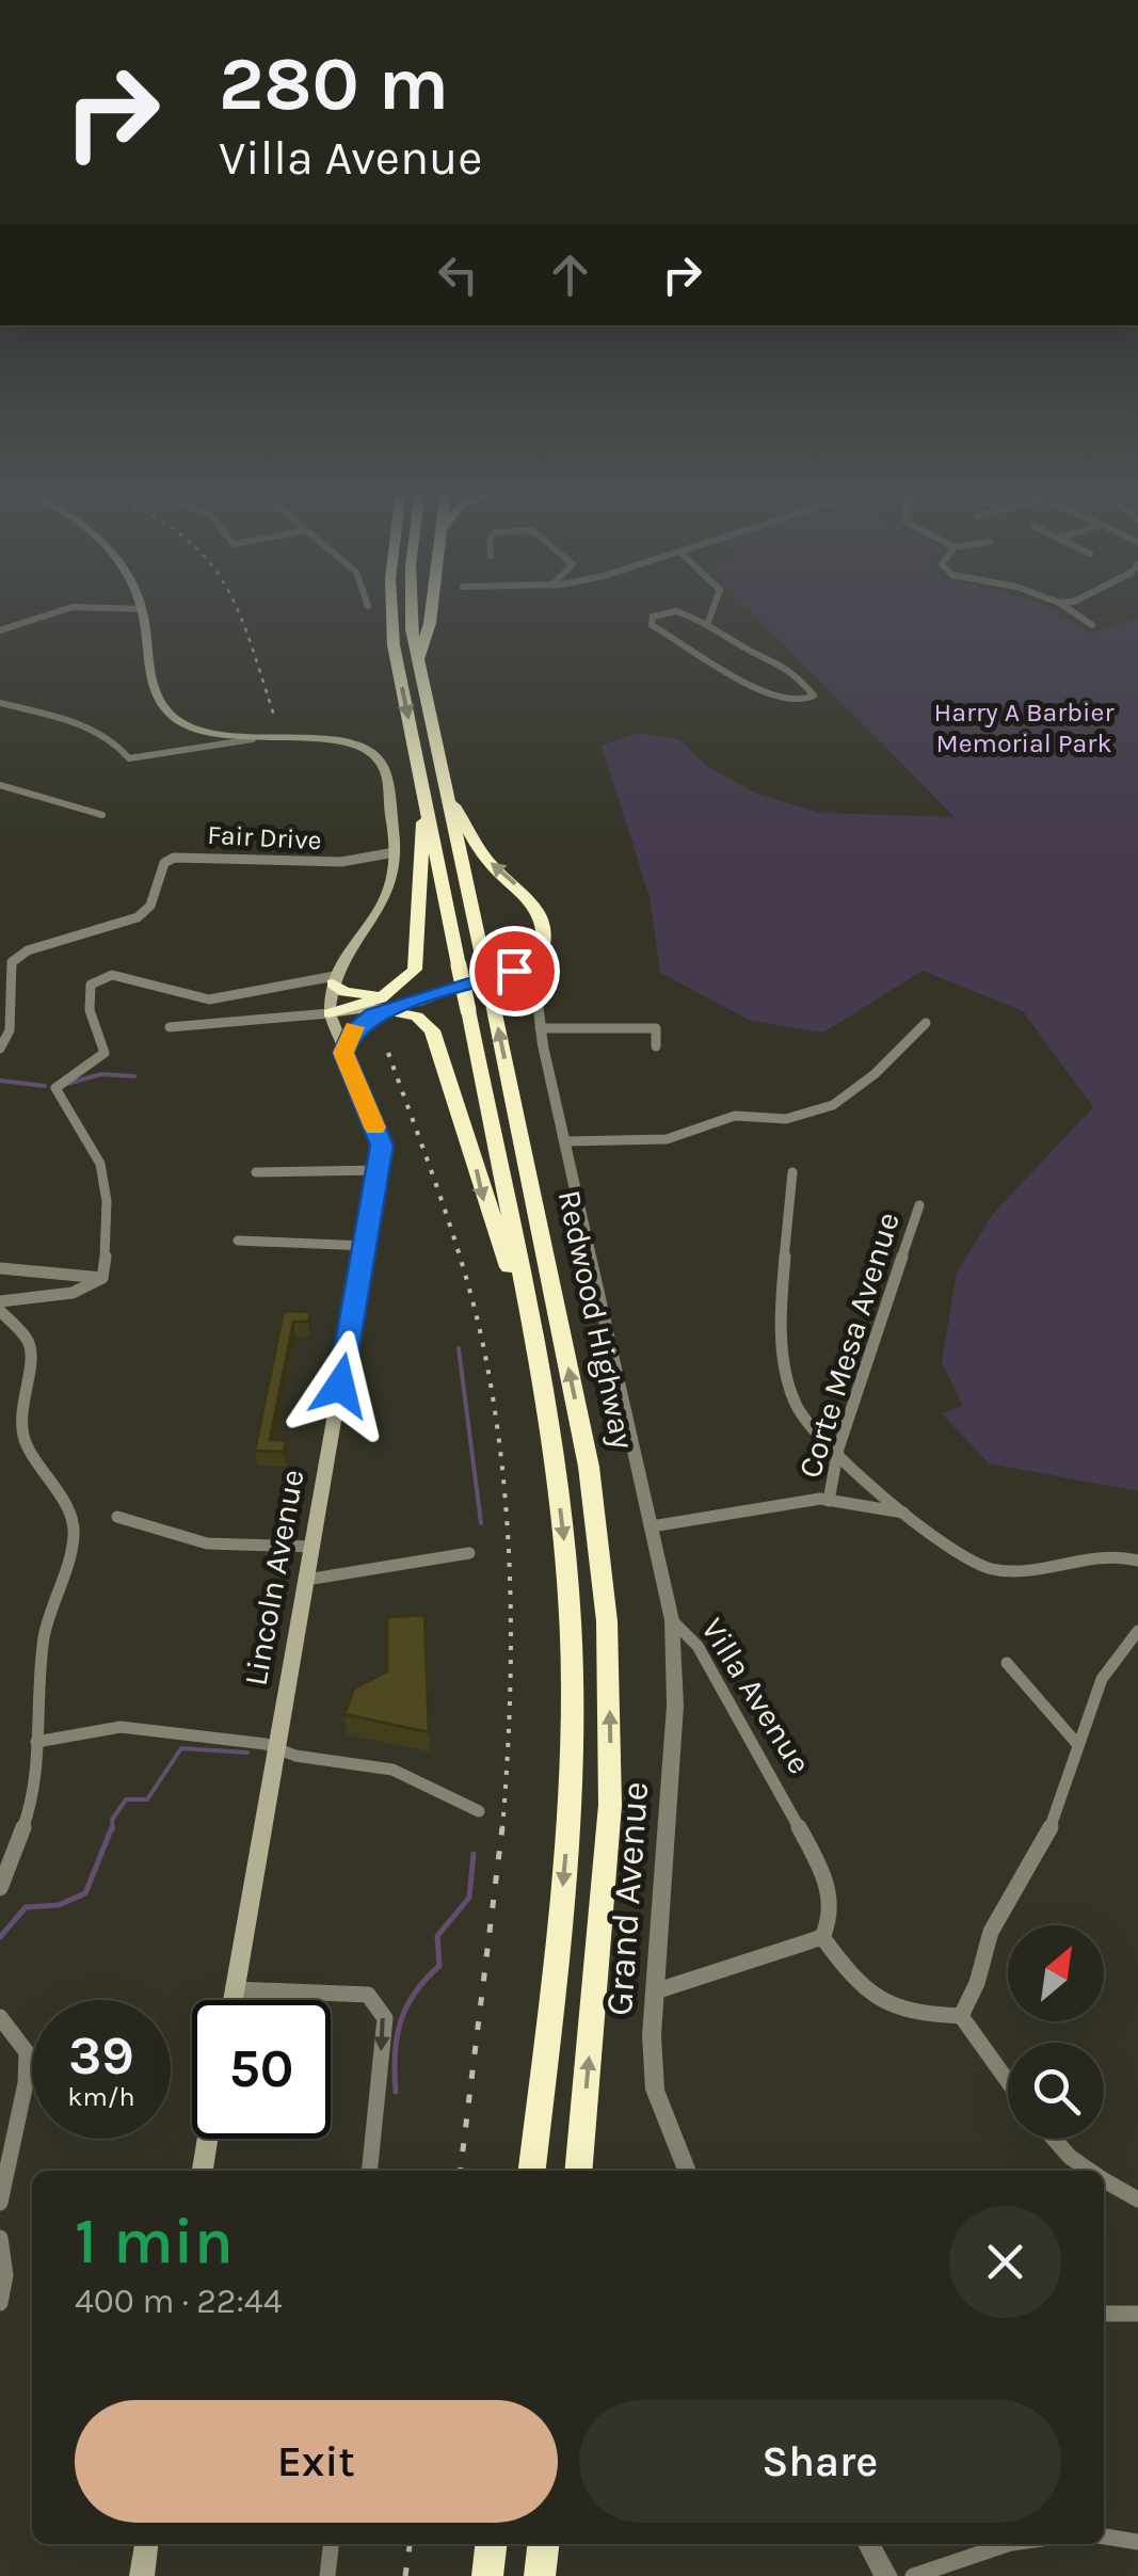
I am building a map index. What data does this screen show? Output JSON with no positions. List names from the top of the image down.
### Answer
{
  "streets": {
    "highway": ["Redwood Highway"],
    "main road": ["Lincoln Avenue"],
    "street": [
      "Fair Drive",
      "Corte Mesa Avenue",
      "Villa Avenue",
      "Grand Avenue"
    ]
  },
  "crossings": [
    ["Fair Drive", "Lincoln Avenue"],
    ["Villa Avenue", "Grand Avenue"]
  ],
  "parks": ["Harry A Barbier Memorial Park"],
  "north": "top right",
  "page": {
    "turn": ["280 m", "Villa Avenue"],
    "speed": "39 km/h",
    "limit": "50",
    "heading": ["1 min", "400 m · 22:44"],
    "buttons": ["Exit", "Share"]
  }
}
